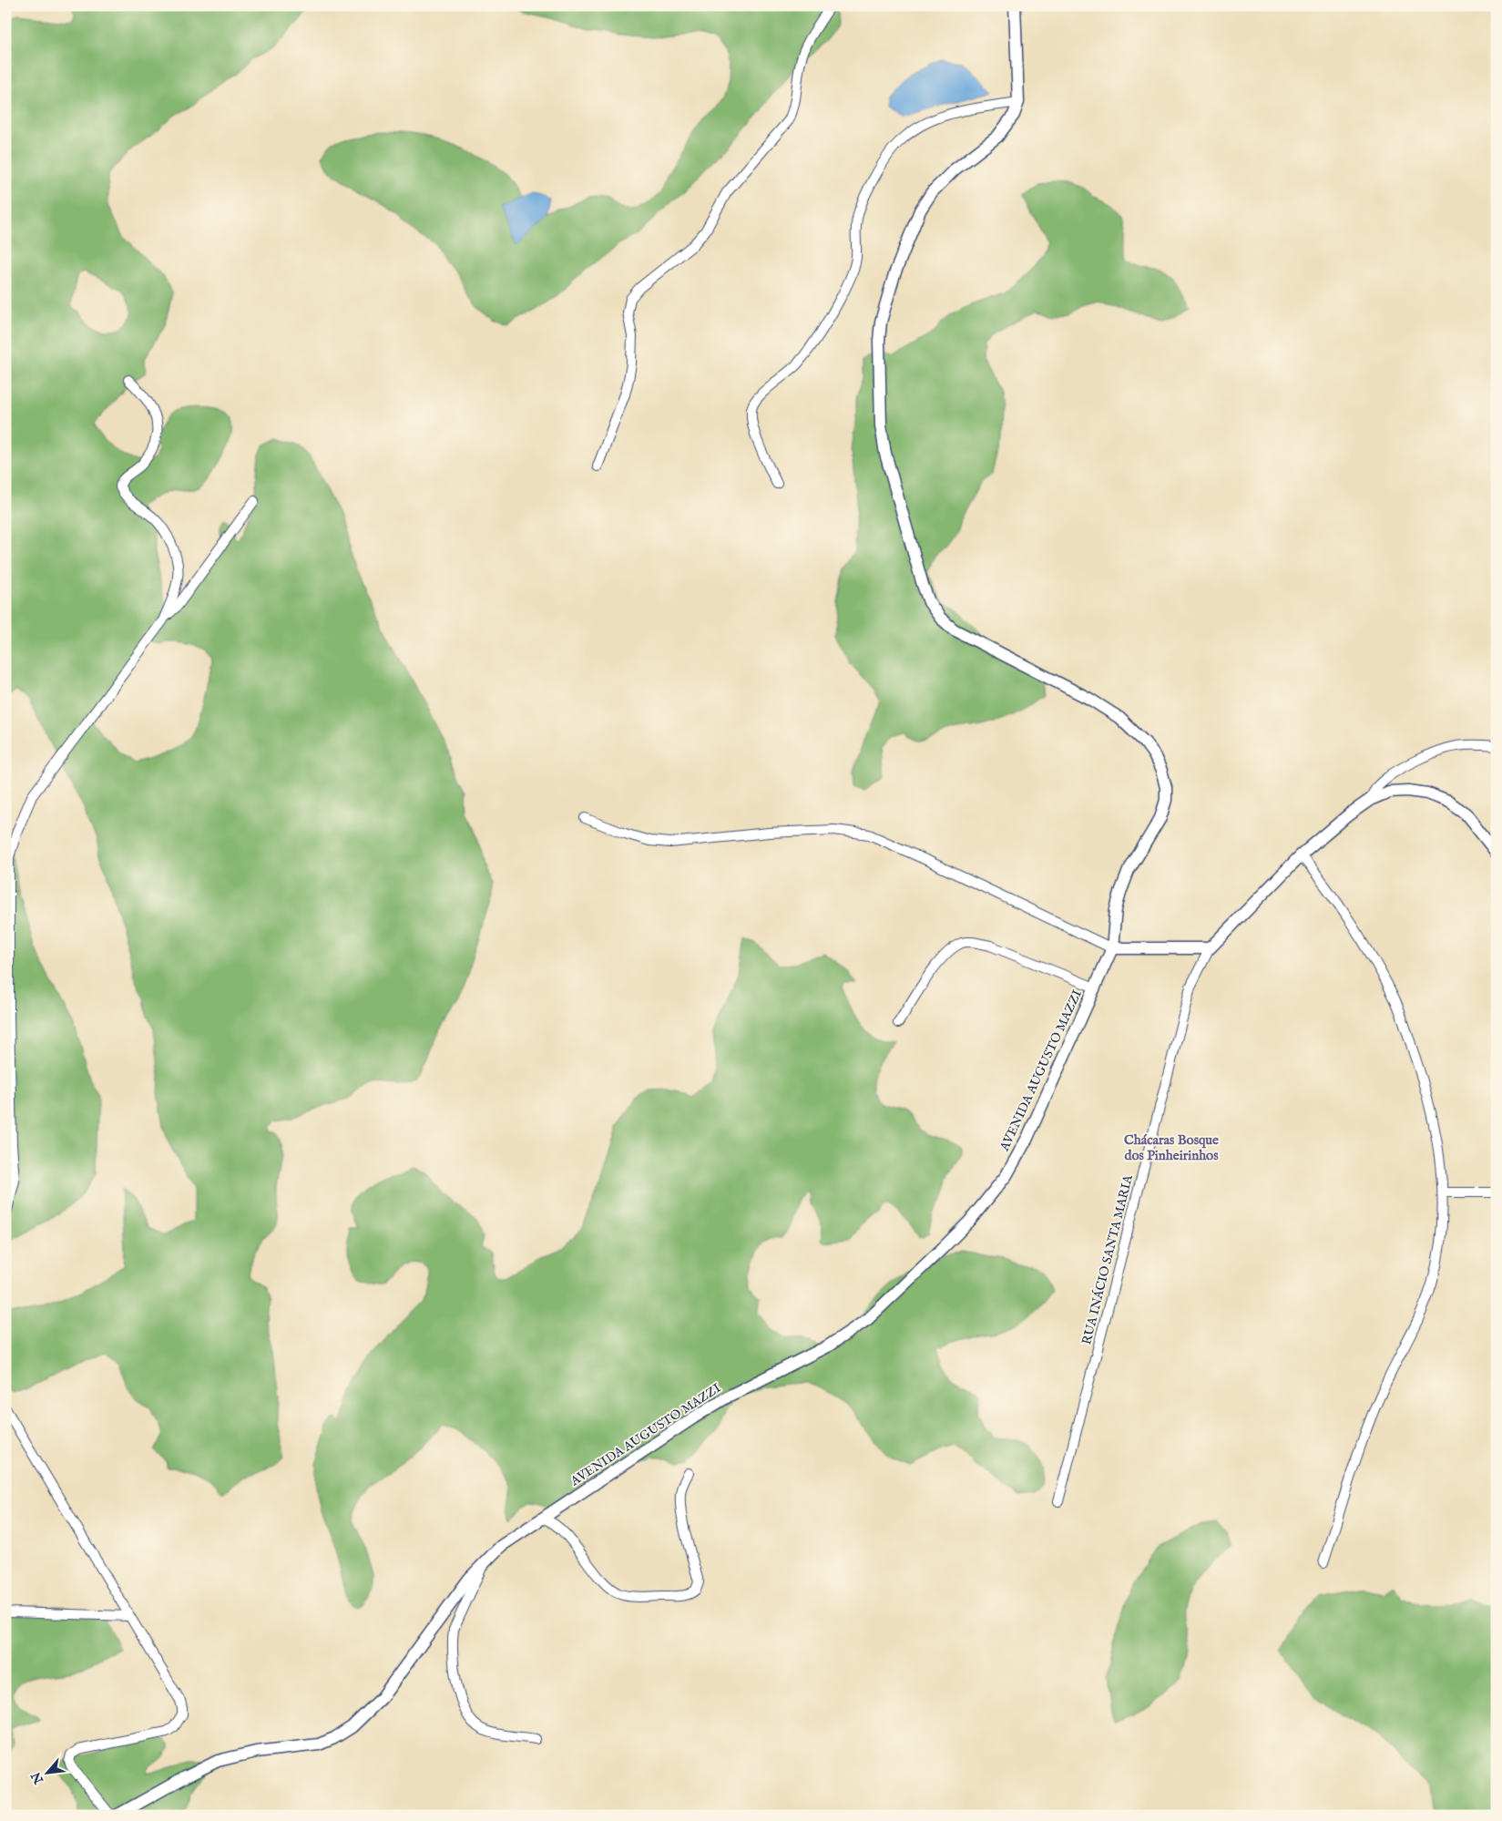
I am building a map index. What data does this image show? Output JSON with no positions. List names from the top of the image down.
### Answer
{
  "streets": {
    "street": ["AVENIDA AUGUSTO MAZZI", "RUA INÁCIO SANTA MARIA"]
  },
  "districts": ["Chácaras Bosque dos Pinheirinhos"],
  "north": "bottom left"
}
